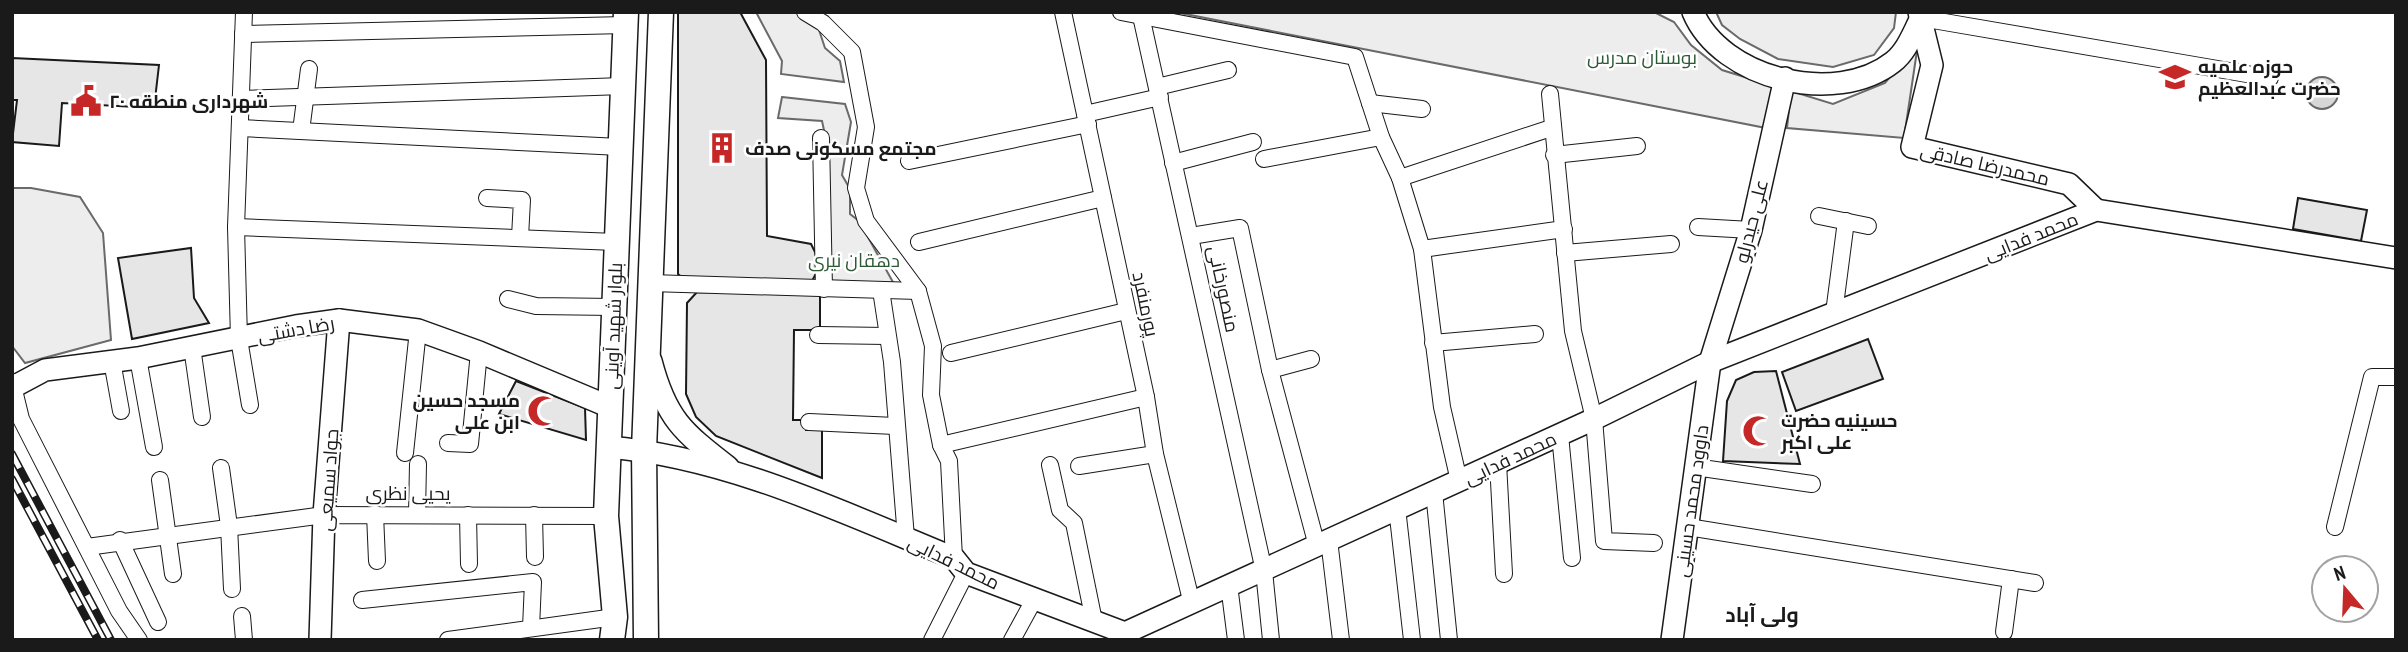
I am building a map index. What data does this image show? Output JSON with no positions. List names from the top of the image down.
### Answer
{
  "streets": {
    "main road": ["بلوار شهید آوینی"],
    "street": [
      "محمدرضا صادقی",
      "علی حیدرلو",
      "محمد فدایی",
      "منصورخانی",
      "پورمنفرد",
      "رضا دشتی",
      "جواد سمیعی",
      "یحیی نظری",
      "داوود محمد حسینی"
    ]
  },
  "crossings": [
    ["محمدرضا صادقی", "محمد فدایی"],
    ["علی حیدرلو", "محمد فدایی"],
    ["علی حیدرلو", "داوود محمد حسینی"],
    ["محمد فدایی", "منصورخانی"],
    ["محمد فدایی", "پورمنفرد"],
    ["محمد فدایی", "بلوار شهید آوینی"],
    ["محمد فدایی", "داوود محمد حسینی"],
    ["بلوار شهید آوینی", "رضا دشتی"],
    ["بلوار شهید آوینی", "یحیی نظری"],
    ["رضا دشتی", "جواد سمیعی"],
    ["جواد سمیعی", "یحیی نظری"]
  ],
  "districts": ["ولی آباد"],
  "parks": ["بوستان مدرس", "دهقان نیری"],
  "places": {
    "school or university": ["حوزه علمیه حضرت عبدالعظیم"],
    "public building": ["شهرداری منطقه ۲۰"],
    "building": ["مجتمع مسکونی صدف"],
    "mosque": ["مسجد حسین ابن علی", "حسینیه حضرت علی اکبر"]
  },
  "north": "top"
}
